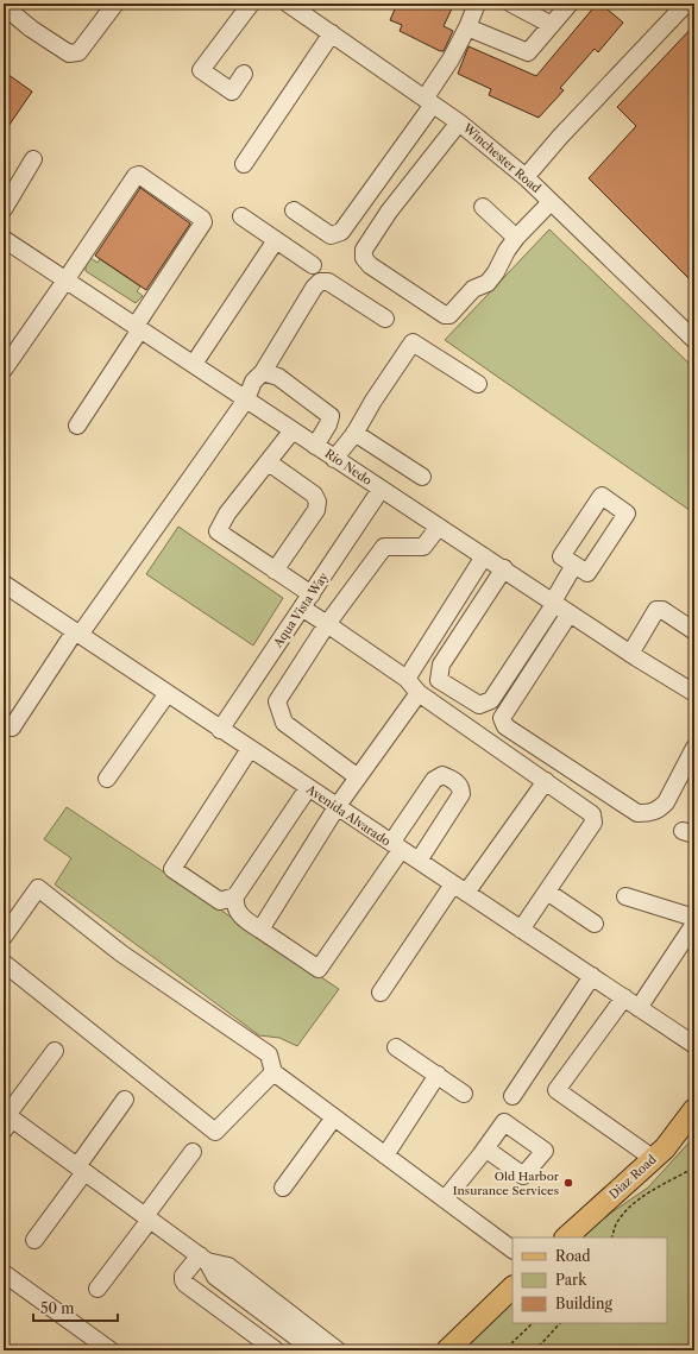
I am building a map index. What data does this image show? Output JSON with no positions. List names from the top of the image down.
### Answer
{
  "streets": {
    "main road": ["Diaz Road"],
    "street": [
      "Winchester Road",
      "Rio Nedo",
      "Aqua Vista Way",
      "Avenida Alvarado"
    ]
  },
  "crossings": [
    ["Rio Nedo", "Aqua Vista Way"],
    ["Aqua Vista Way", "Avenida Alvarado"]
  ],
  "places": ["Old Harbor Insurance Services"],
  "legend": ["Road", "Park", "Building"],
  "scale_bar": "50 m"
}
